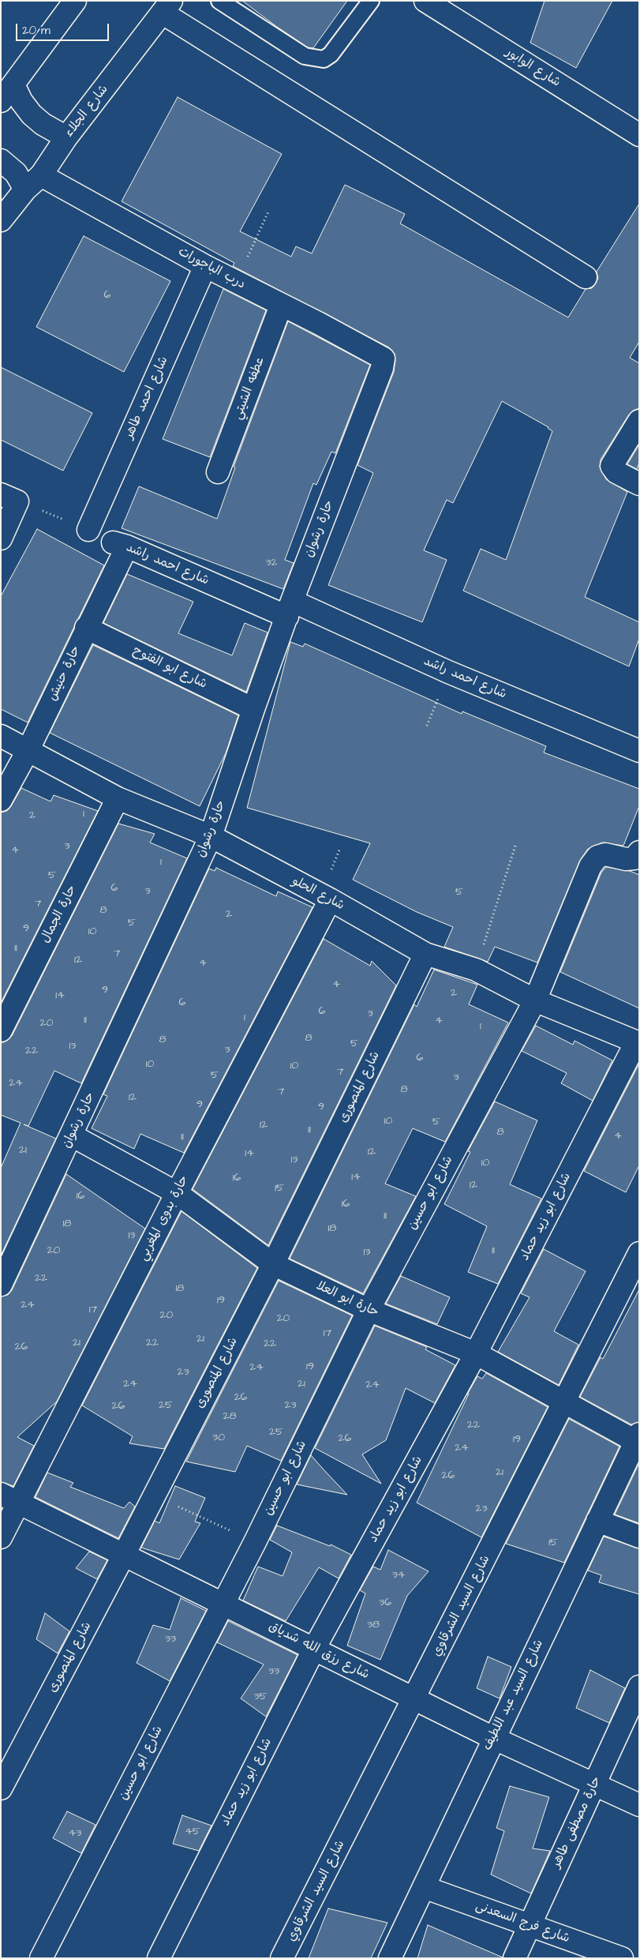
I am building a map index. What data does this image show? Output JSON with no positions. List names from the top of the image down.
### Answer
{
  "streets": {
    "street": [
      "شارع الوابور",
      "شارع الجلاء",
      "درب الباجورات",
      "عطفه الشيتي",
      "شارع احمد طاهر",
      "حارة رشوان",
      "شارع احمد راشد",
      "شارع ابو الفتوح",
      "حارة حنيش",
      "شارع الحلو",
      "حارة الجمال",
      "شارع المنصورى",
      "شارع ابو حسين",
      "شارع ابو زيد حماد",
      "حارة بدوى المغربي",
      "حارة ابو العلا",
      "شارع السيد الشرقاوي",
      "شارع رزق الله شدياق",
      "شارع السيد عبد اللطيف",
      "حارة مصطفى طاهر",
      "شارع فرج السعدنى"
    ]
  },
  "crossings": [
    ["شارع الجلاء", "درب الباجورات"],
    ["درب الباجورات", "عطفه الشيتي"],
    ["درب الباجورات", "شارع احمد طاهر"],
    ["درب الباجورات", "حارة رشوان"],
    ["حارة رشوان", "شارع احمد راشد"],
    ["حارة رشوان", "شارع ابو الفتوح"],
    ["حارة رشوان", "شارع الحلو"],
    ["حارة رشوان", "حارة ابو العلا"],
    ["شارع احمد راشد", "حارة حنيش"],
    ["شارع ابو الفتوح", "حارة حنيش"],
    ["حارة حنيش", "شارع الحلو"],
    ["شارع الحلو", "حارة الجمال"],
    ["شارع الحلو", "شارع المنصورى"],
    ["شارع الحلو", "شارع ابو حسين"],
    ["شارع الحلو", "شارع ابو زيد حماد"],
    ["شارع الحلو", "حارة بدوى المغربي"],
    ["شارع المنصورى", "حارة ابو العلا"],
    ["شارع المنصورى", "شارع رزق الله شدياق"],
    ["شارع ابو حسين", "حارة ابو العلا"],
    ["شارع ابو حسين", "شارع رزق الله شدياق"],
    ["شارع ابو زيد حماد", "حارة ابو العلا"],
    ["شارع ابو زيد حماد", "شارع رزق الله شدياق"],
    ["حارة بدوى المغربي", "حارة ابو العلا"],
    ["حارة بدوى المغربي", "شارع رزق الله شدياق"],
    ["حارة ابو العلا", "شارع السيد الشرقاوي"],
    ["حارة ابو العلا", "شارع السيد عبد اللطيف"],
    ["شارع السيد الشرقاوي", "شارع رزق الله شدياق"],
    ["شارع رزق الله شدياق", "شارع السيد عبد اللطيف"],
    ["شارع رزق الله شدياق", "حارة مصطفى طاهر"],
    ["شارع السيد عبد اللطيف", "شارع فرج السعدنى"],
    ["حارة مصطفى طاهر", "شارع فرج السعدنى"]
  ],
  "house_numbers": [
    "6",
    "32",
    "1",
    "2",
    "3",
    "4",
    "1",
    "5",
    "6",
    "3",
    "5",
    "7",
    "8",
    "2",
    "5",
    "9",
    "10",
    "11",
    "7",
    "12",
    "4",
    "4",
    "9",
    "2",
    "14",
    "6",
    "6",
    "3",
    "1",
    "11",
    "4",
    "20",
    "1",
    "8",
    "8",
    "5",
    "13",
    "3",
    "22",
    "6",
    "10",
    "10",
    "7",
    "5",
    "3",
    "24",
    "8",
    "7",
    "12",
    "9",
    "9",
    "10",
    "5",
    "12",
    "11",
    "8",
    "4",
    "11",
    "21",
    "12",
    "14",
    "13",
    "10",
    "14",
    "16",
    "12",
    "15",
    "16",
    "16",
    "11",
    "18",
    "18",
    "13",
    "20",
    "11",
    "13",
    "22",
    "18",
    "19",
    "24",
    "17",
    "20",
    "20",
    "17",
    "21",
    "21",
    "22",
    "22",
    "26",
    "19",
    "24",
    "23",
    "24",
    "21",
    "24",
    "26",
    "25",
    "23",
    "26",
    "28",
    "22",
    "25",
    "30",
    "26",
    "19",
    "24",
    "21",
    "26",
    "23",
    "15",
    "34",
    "36",
    "38",
    "33",
    "33",
    "35",
    "45",
    "43"
  ],
  "scale_bar": "20 m"
}
